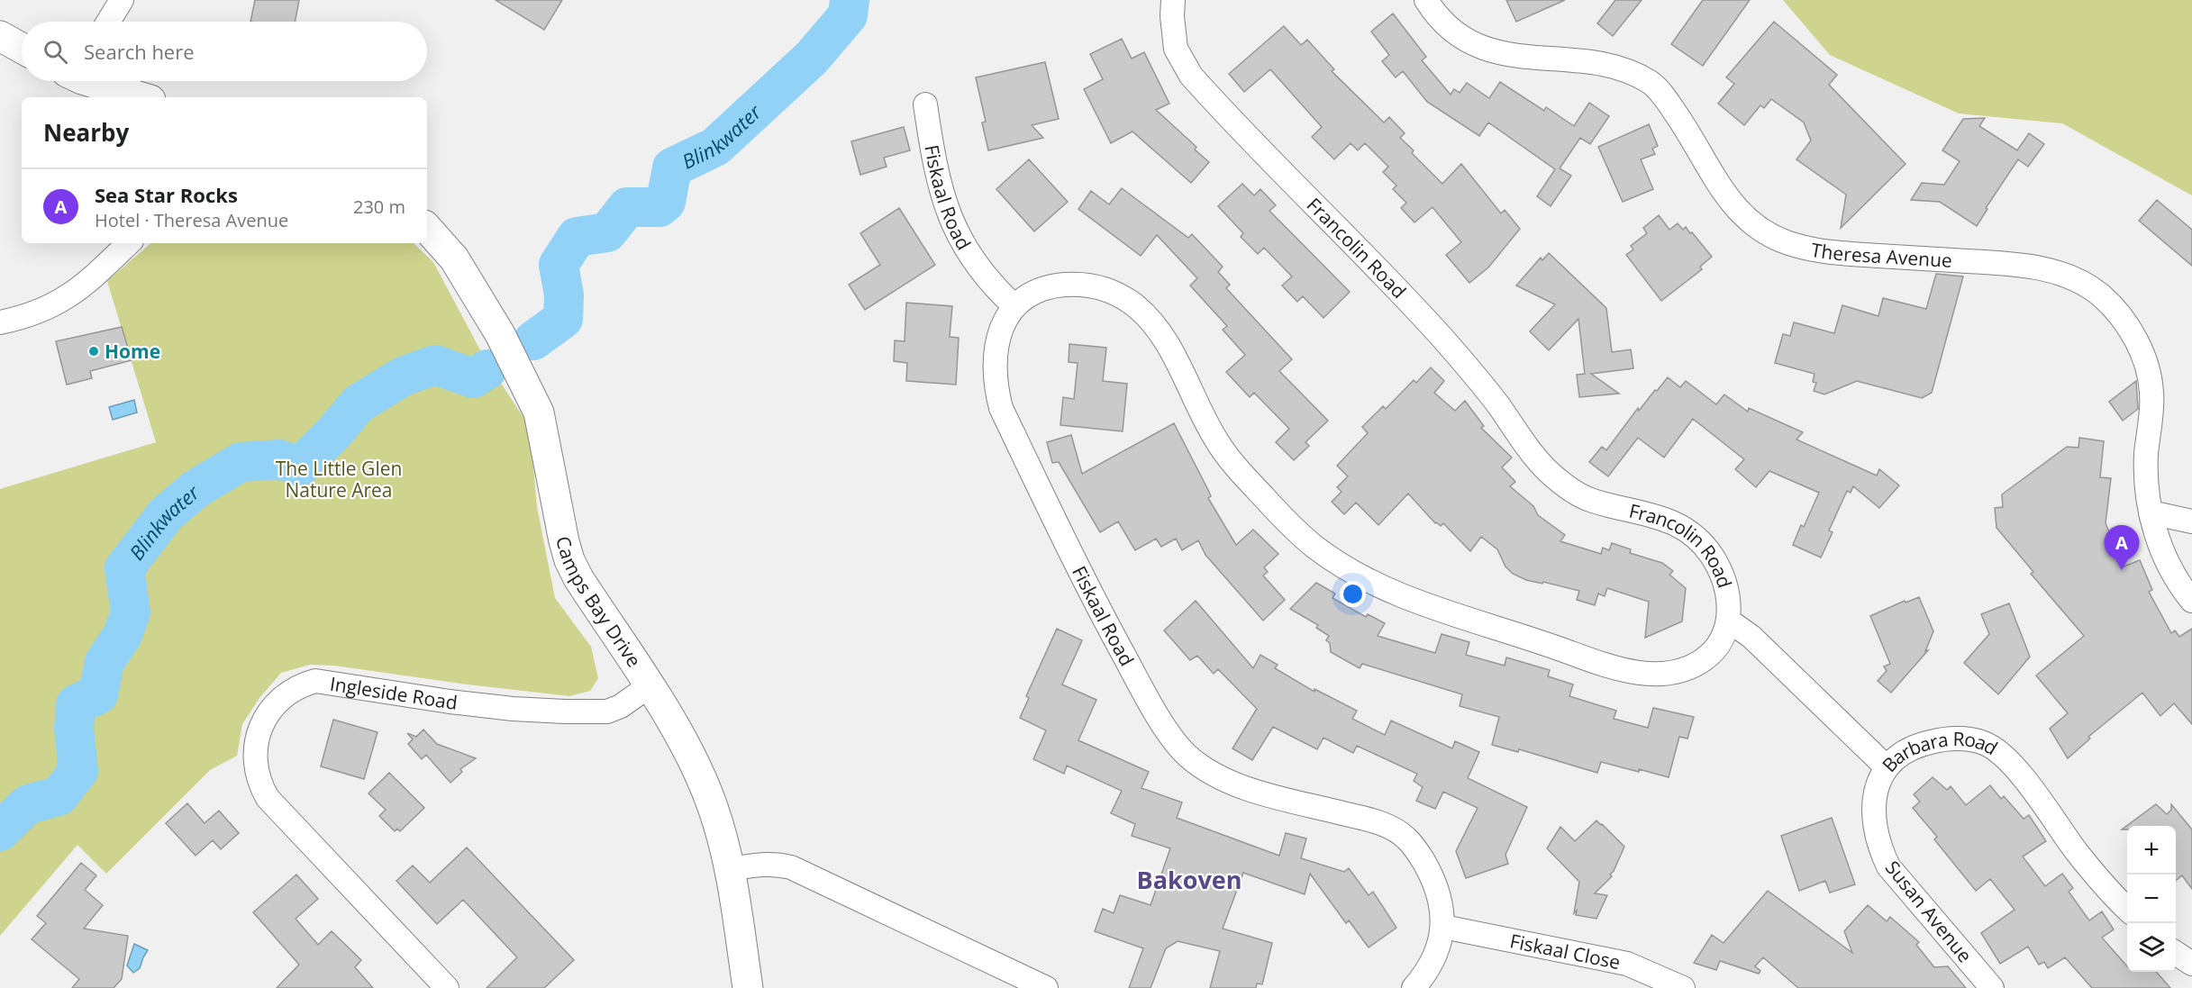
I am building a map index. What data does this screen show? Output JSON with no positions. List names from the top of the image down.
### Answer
{
  "streets": {
    "main road": ["Camps Bay Drive"],
    "street": [
      "Fiskaal Road",
      "Francolin Road",
      "Theresa Avenue",
      "Ingleside Road",
      "Barbara Road",
      "Susan Avenue",
      "Fiskaal Close"
    ]
  },
  "crossings": [
    ["Fiskaal Road", "Francolin Road"],
    ["Fiskaal Road", "Fiskaal Close"],
    ["Francolin Road", "Barbara Road"],
    ["Camps Bay Drive", "Ingleside Road"],
    ["Barbara Road", "Susan Avenue"]
  ],
  "districts": ["Bakoven"],
  "water": ["Blinkwater"],
  "parks": ["The Little Glen Nature Area"],
  "places": ["Home"],
  "page": {
    "search": "Search here",
    "heading": "Nearby",
    "list": [
      {
        "mark": "A",
        "name": "Sea Star Rocks",
        "note": "Hotel · Theresa Avenue",
        "value": "230 m"
      }
    ],
    "pins": "A",
    "map_buttons": ["+", "−"]
  }
}
